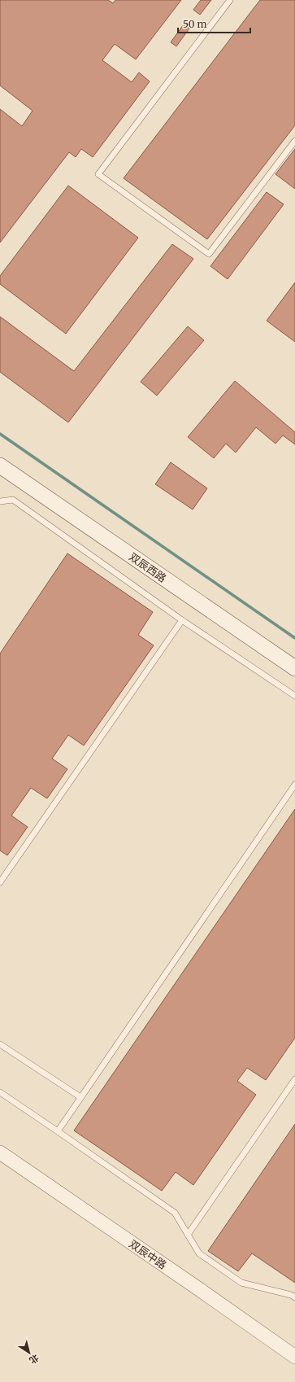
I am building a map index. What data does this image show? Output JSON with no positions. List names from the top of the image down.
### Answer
{
  "streets": {
    "main road": ["双辰西路"],
    "street": ["双辰中路"]
  },
  "scale_bar": "50 m",
  "north": "bottom right"
}
